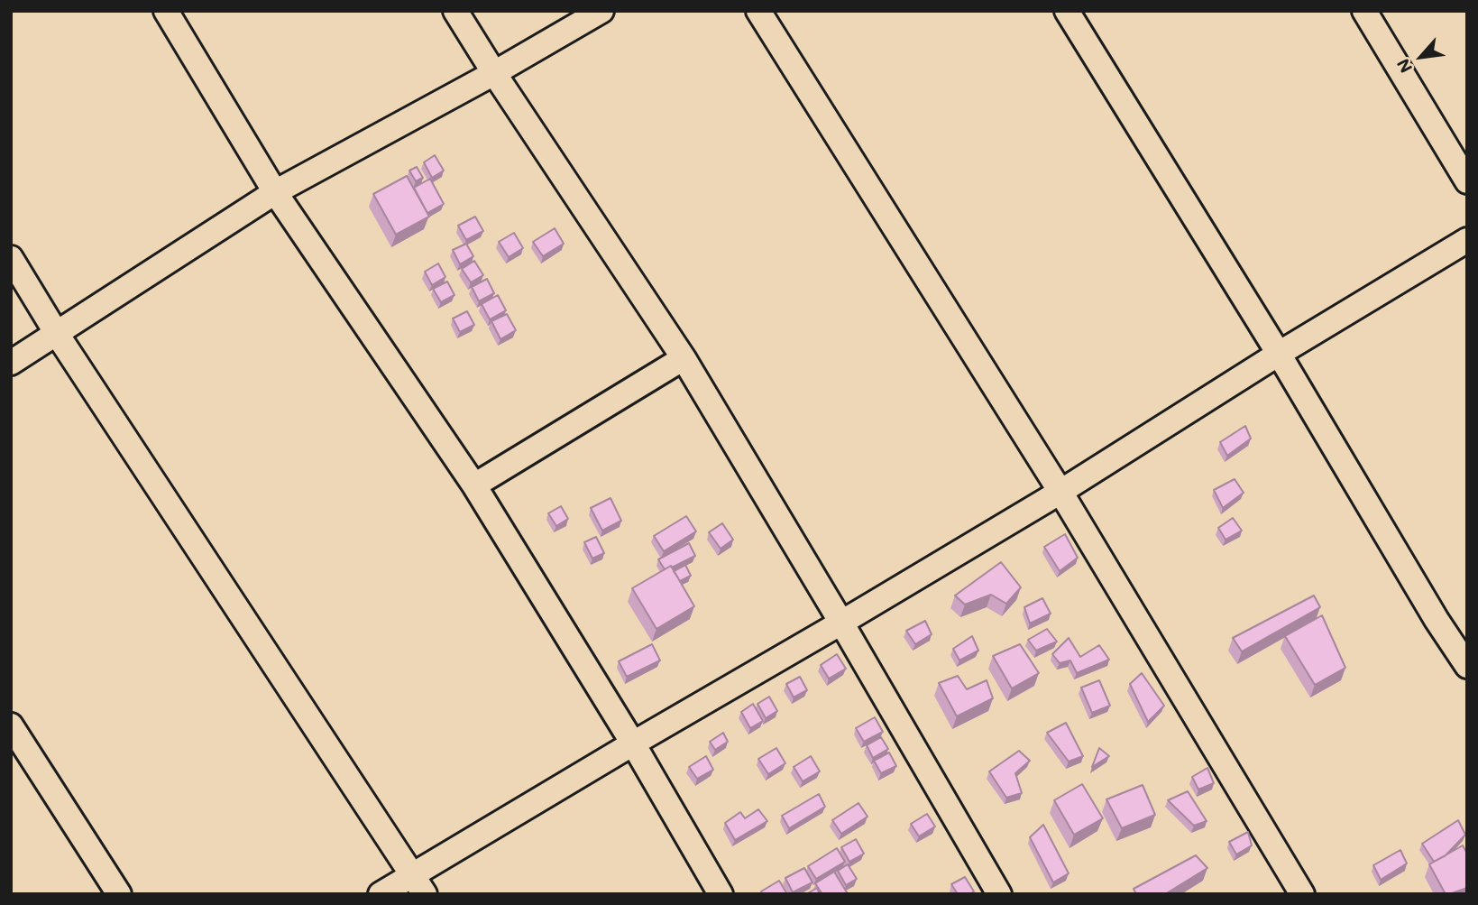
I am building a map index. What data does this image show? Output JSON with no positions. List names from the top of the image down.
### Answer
{
  "north": "bottom left"
}
